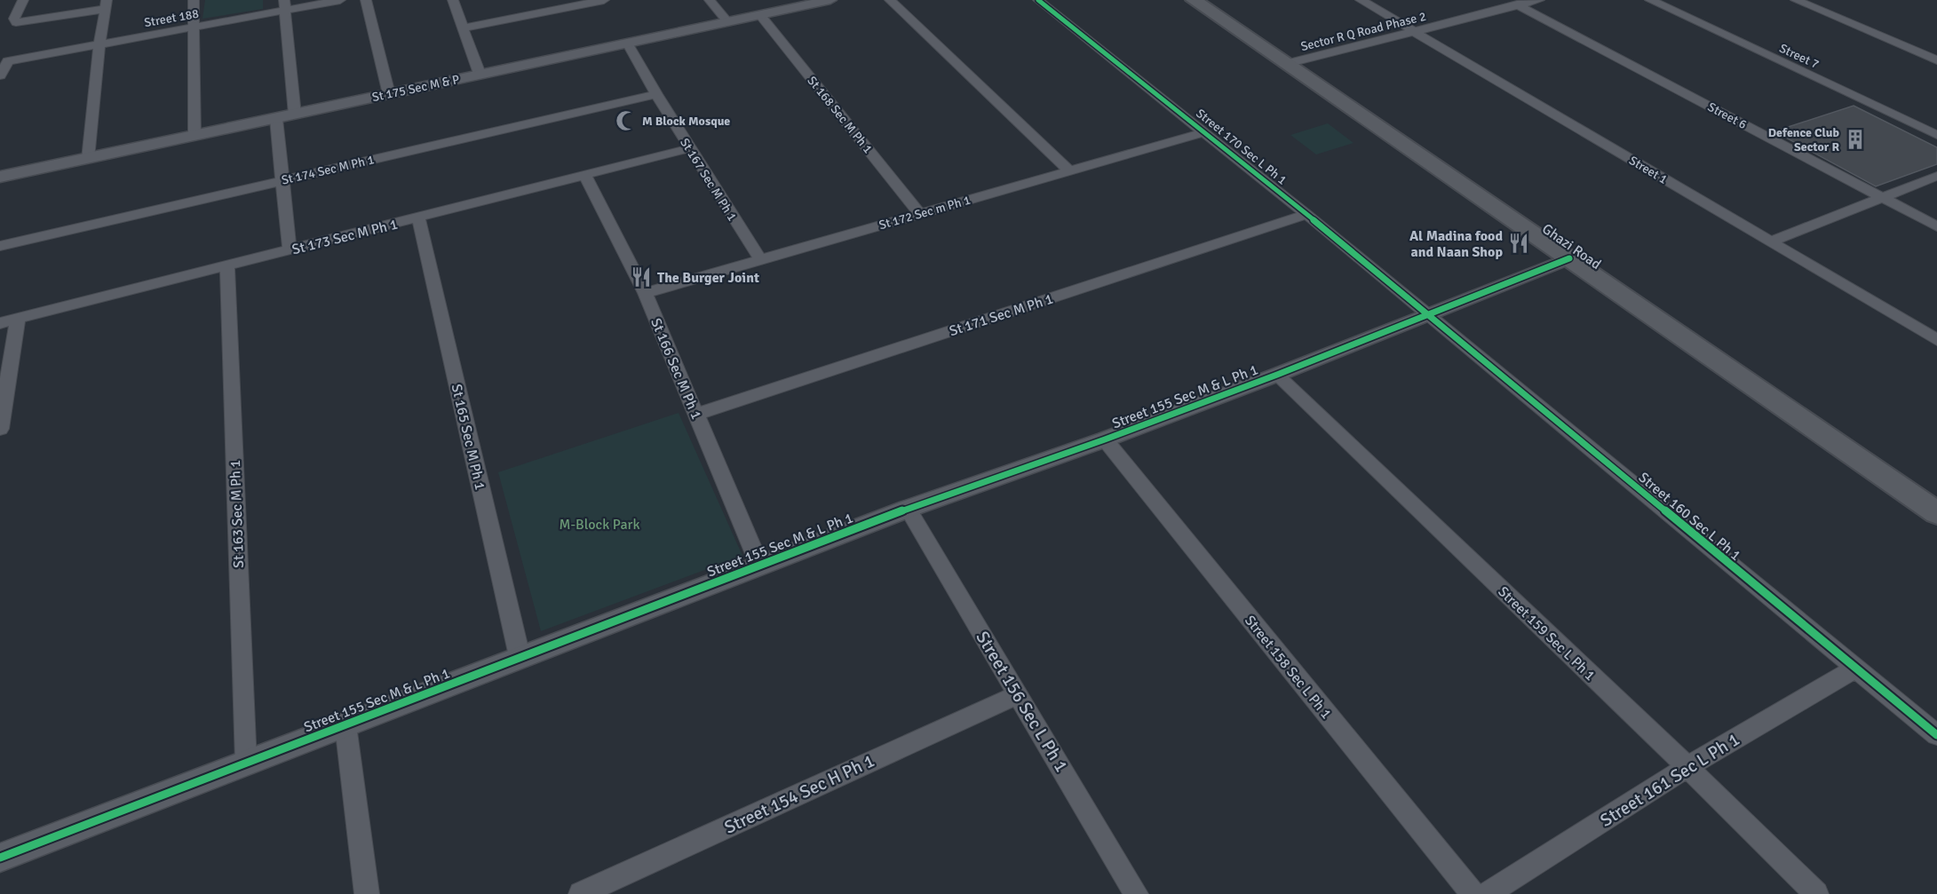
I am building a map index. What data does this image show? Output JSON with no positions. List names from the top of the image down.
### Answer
{
  "streets": {
    "main road": ["Ghazi Road"],
    "street": [
      "Street 188",
      "Sector R Q Road Phase 2",
      "Street 7",
      "St 175 Sec M & P",
      "St 168 Sec M Ph 1",
      "Street 6",
      "Street 170 Sec L Ph 1",
      "St 174 Sec M Ph 1",
      "Street 1",
      "St 167 Sec M Ph 1",
      "St 172 Sec m Ph 1",
      "St 173 Sec M Ph 1",
      "St 171 Sec M Ph 1",
      "St 166 Sec M Ph 1",
      "Street 155 Sec M & L Ph 1",
      "St 165 Sec M Ph 1",
      "St 163 Sec M Ph 1",
      "Street 160 Sec L Ph 1",
      "Street 159 Sec L Ph 1",
      "Street 158 Sec L Ph 1",
      "Street 156 Sec L Ph 1",
      "Street 161 Sec L Ph 1",
      "Street 154 Sec H Ph 1"
    ]
  },
  "crossings": [
    ["Sector R Q Road Phase 2", "Street 6"],
    ["Sector R Q Road Phase 2", "Street 1"],
    ["Sector R Q Road Phase 2", "Ghazi Road"],
    ["St 175 Sec M & P", "St 168 Sec M Ph 1"],
    ["St 175 Sec M & P", "St 167 Sec M Ph 1"],
    ["St 168 Sec M Ph 1", "St 172 Sec m Ph 1"],
    ["Street 170 Sec L Ph 1", "St 172 Sec m Ph 1"],
    ["Street 170 Sec L Ph 1", "St 171 Sec M Ph 1"],
    ["Street 170 Sec L Ph 1", "Street 155 Sec M & L Ph 1"],
    ["Street 170 Sec L Ph 1", "Street 160 Sec L Ph 1"],
    ["St 174 Sec M Ph 1", "St 167 Sec M Ph 1"],
    ["St 167 Sec M Ph 1", "St 172 Sec m Ph 1"],
    ["St 167 Sec M Ph 1", "St 173 Sec M Ph 1"],
    ["St 172 Sec m Ph 1", "St 166 Sec M Ph 1"],
    ["St 173 Sec M Ph 1", "St 166 Sec M Ph 1"],
    ["St 173 Sec M Ph 1", "St 165 Sec M Ph 1"],
    ["St 173 Sec M Ph 1", "St 163 Sec M Ph 1"],
    ["Ghazi Road", "Street 155 Sec M & L Ph 1"],
    ["St 171 Sec M Ph 1", "St 166 Sec M Ph 1"],
    ["St 166 Sec M Ph 1", "Street 155 Sec M & L Ph 1"],
    ["Street 155 Sec M & L Ph 1", "St 165 Sec M Ph 1"],
    ["Street 155 Sec M & L Ph 1", "St 163 Sec M Ph 1"],
    ["Street 155 Sec M & L Ph 1", "Street 160 Sec L Ph 1"],
    ["Street 155 Sec M & L Ph 1", "Street 159 Sec L Ph 1"],
    ["Street 155 Sec M & L Ph 1", "Street 158 Sec L Ph 1"],
    ["Street 155 Sec M & L Ph 1", "Street 156 Sec L Ph 1"],
    ["Street 160 Sec L Ph 1", "Street 161 Sec L Ph 1"],
    ["Street 159 Sec L Ph 1", "Street 161 Sec L Ph 1"],
    ["Street 156 Sec L Ph 1", "Street 154 Sec H Ph 1"]
  ],
  "parks": ["M-Block Park"],
  "places": {
    "mosque": ["M Block Mosque"],
    "building": ["Defence Club Sector R"],
    "restaurant": ["Al Madina food and Naan Shop", "The Burger Joint"]
  }
}
